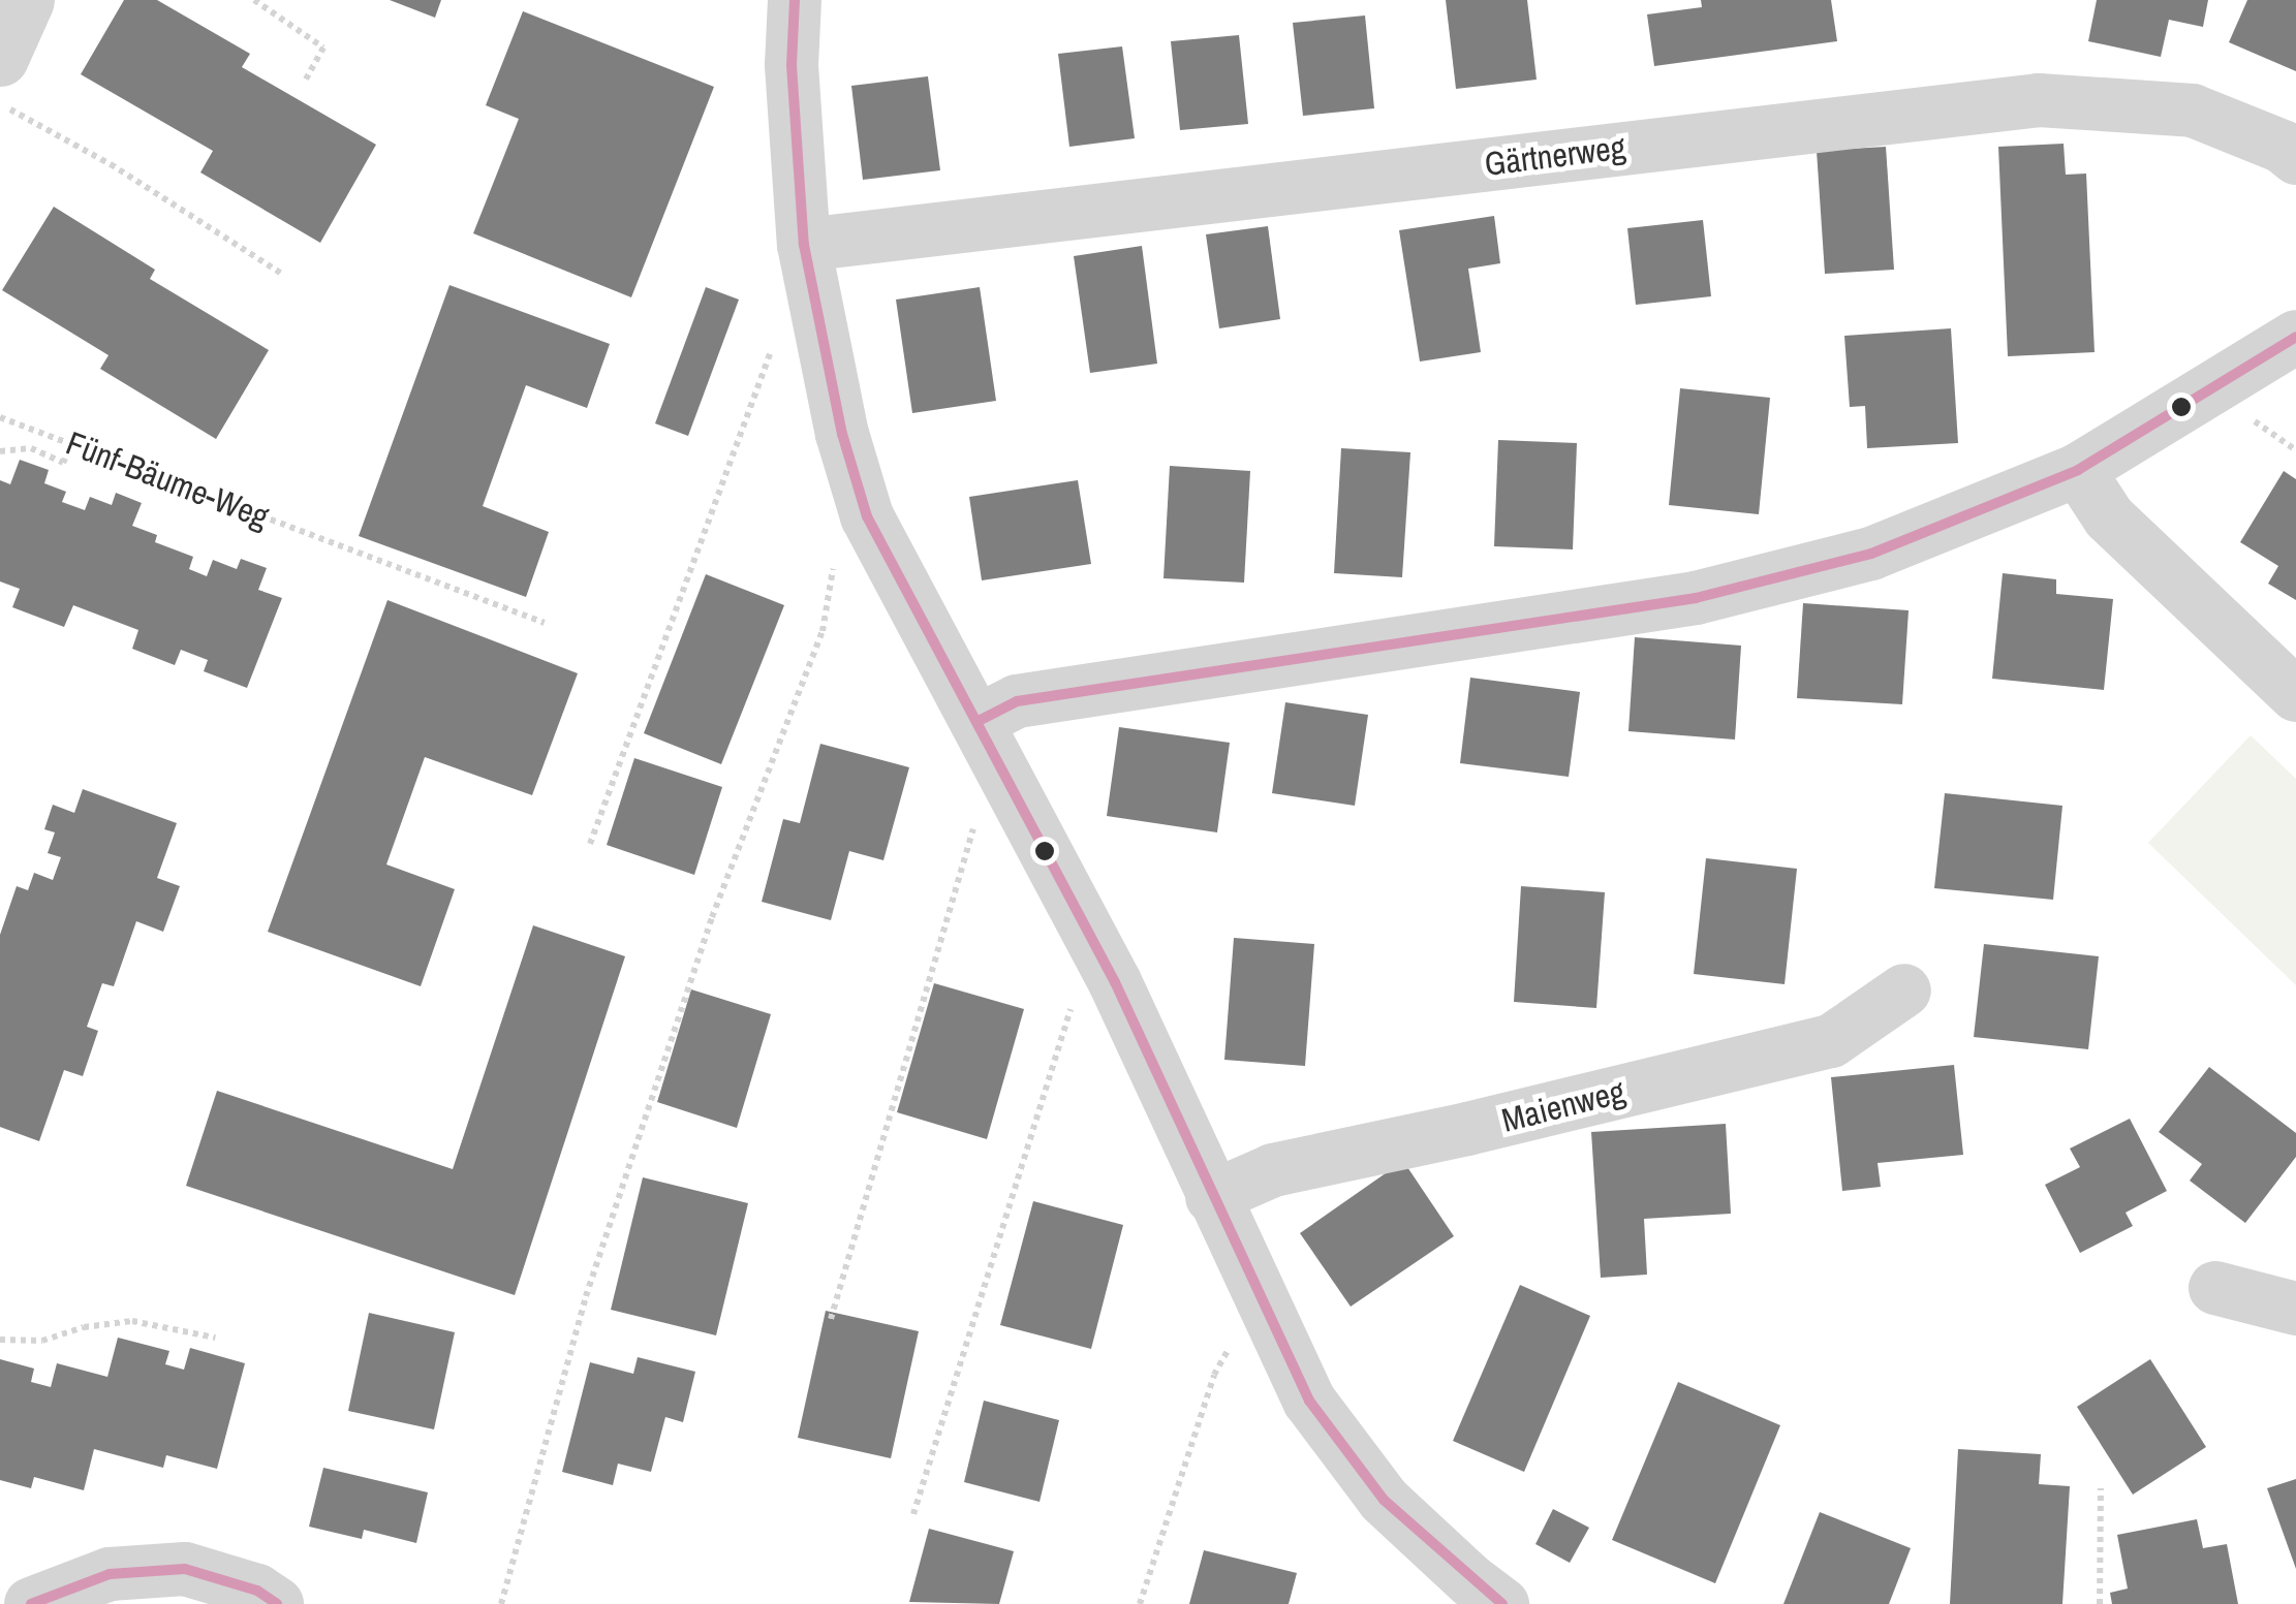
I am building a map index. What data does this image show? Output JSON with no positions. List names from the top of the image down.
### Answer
{
  "streets": {
    "street": ["Gärtnerweg", "Maienweg"],
    "path": ["Fünf-Bäume-Weg"]
  }
}
